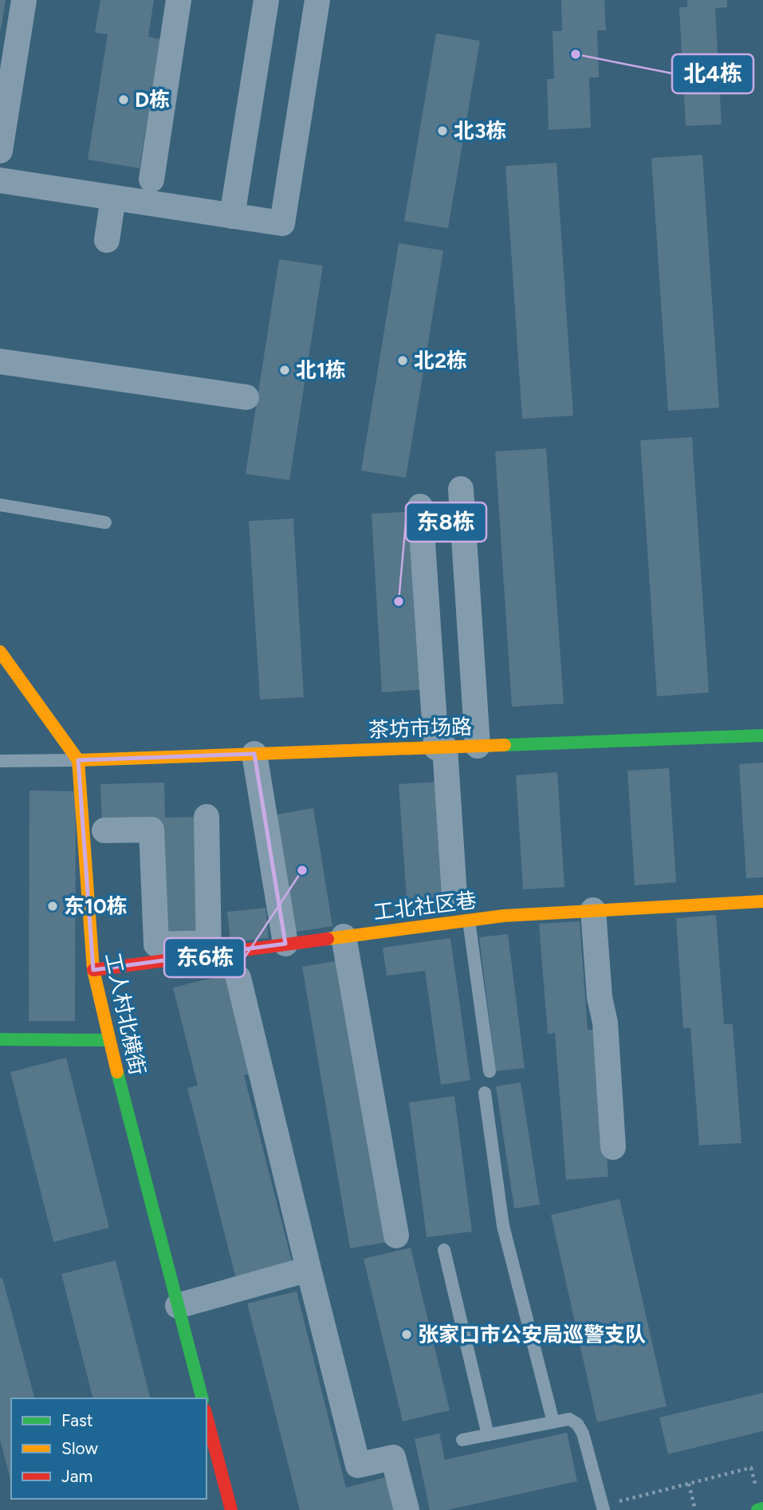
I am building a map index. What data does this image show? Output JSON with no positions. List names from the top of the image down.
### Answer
{
  "streets": {
    "main road": ["茶坊市场路", "工北社区巷", "工人村北横街"]
  },
  "crossings": [
    ["茶坊市场路", "工人村北横街"],
    ["工北社区巷", "工人村北横街"]
  ],
  "places": [
    "北4栋",
    "D栋",
    "北3栋",
    "北2栋",
    "北1栋",
    "东8栋",
    "东6栋",
    "东10栋",
    "张家口市公安局巡警支队"
  ],
  "legend": ["Fast", "Slow", "Jam"]
}
